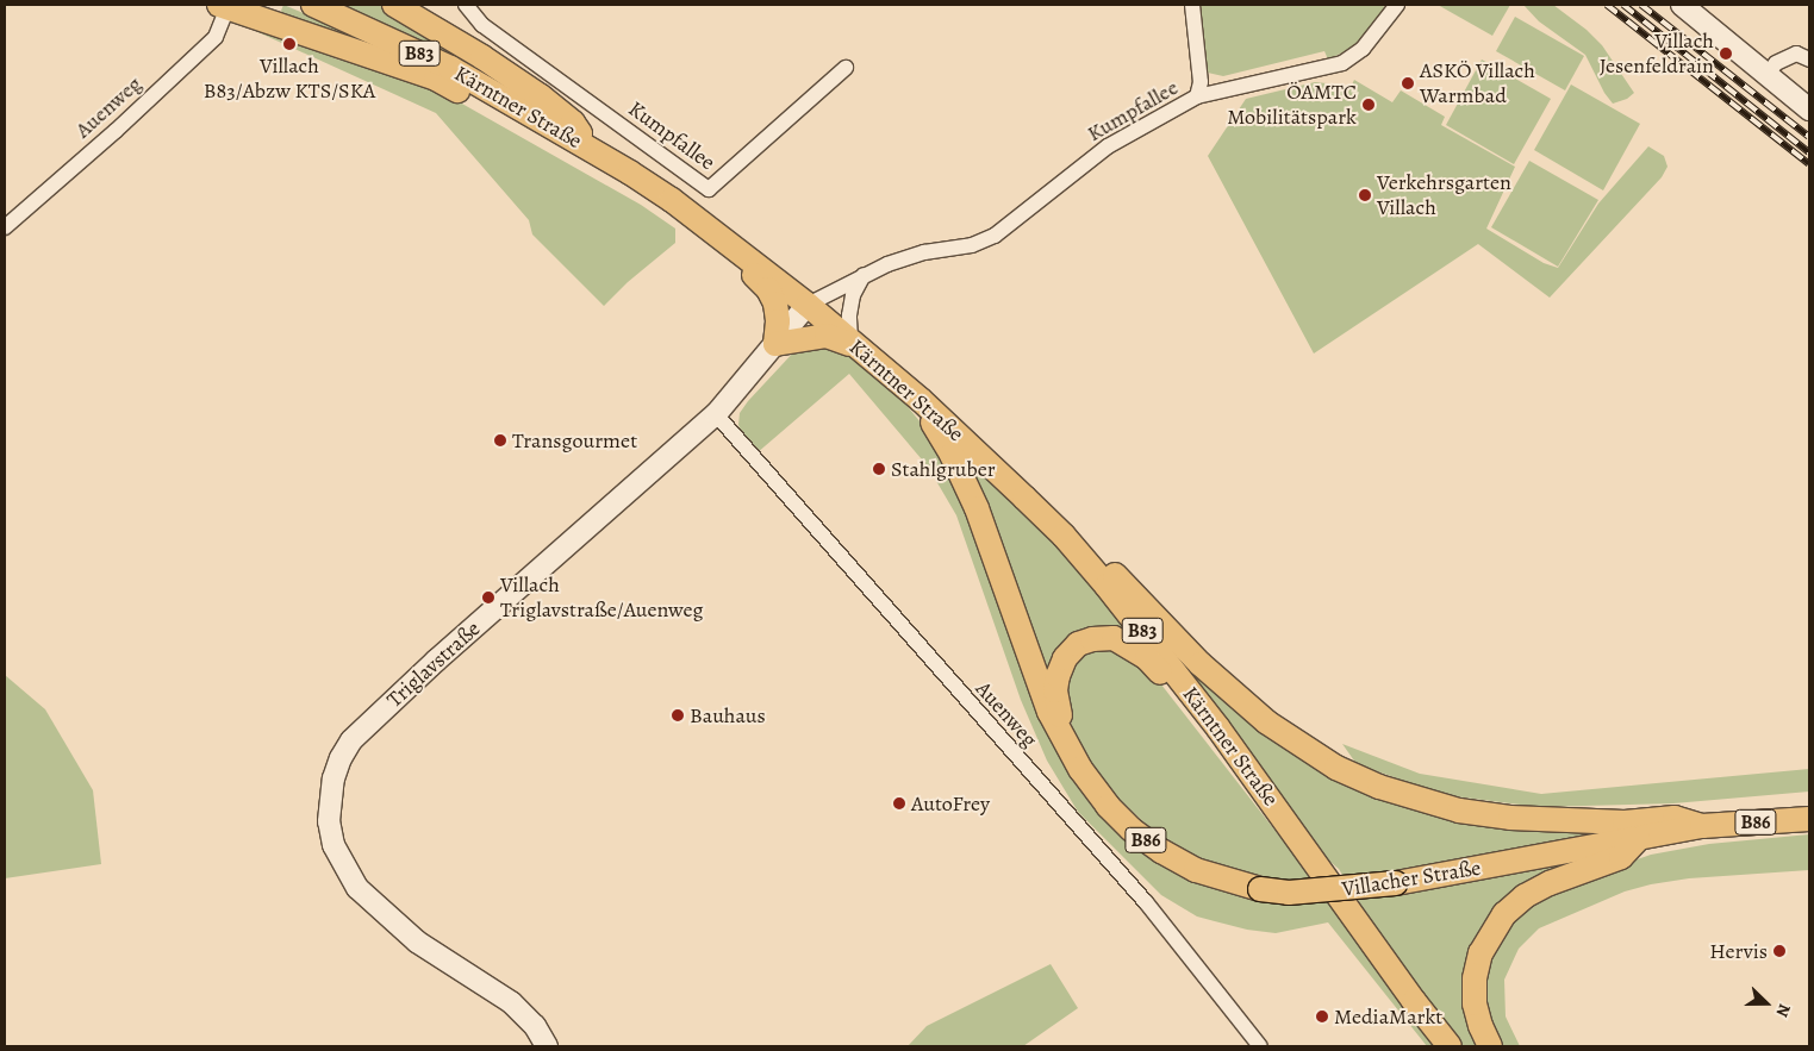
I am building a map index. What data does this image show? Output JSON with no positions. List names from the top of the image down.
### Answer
{
  "streets": {
    "main road": [
      "B83",
      "Kärntner Straße",
      "B86",
      "Villacher Straße"
    ],
    "street": ["Auenweg", "Kumpfallee", "Triglavstraße"]
  },
  "crossings": [
    ["Auenweg", "Triglavstraße"],
    ["Kärntner Straße", "Kumpfallee"],
    ["Kärntner Straße", "Triglavstraße"],
    ["Kumpfallee", "Triglavstraße"]
  ],
  "places": [
    "Villach B83/Abzw KTS/SKA",
    "Villach Jesenfeldrain",
    "ASKÖ Villach Warmbad",
    "ÖAMTC Mobilitätspark",
    "Verkehrsgarten Villach",
    "Transgourmet",
    "Stahlgruber",
    "Villach Triglavstraße/Auenweg",
    "Bauhaus",
    "AutoFrey",
    "Hervis",
    "MediaMarkt"
  ],
  "north": "right"
}
